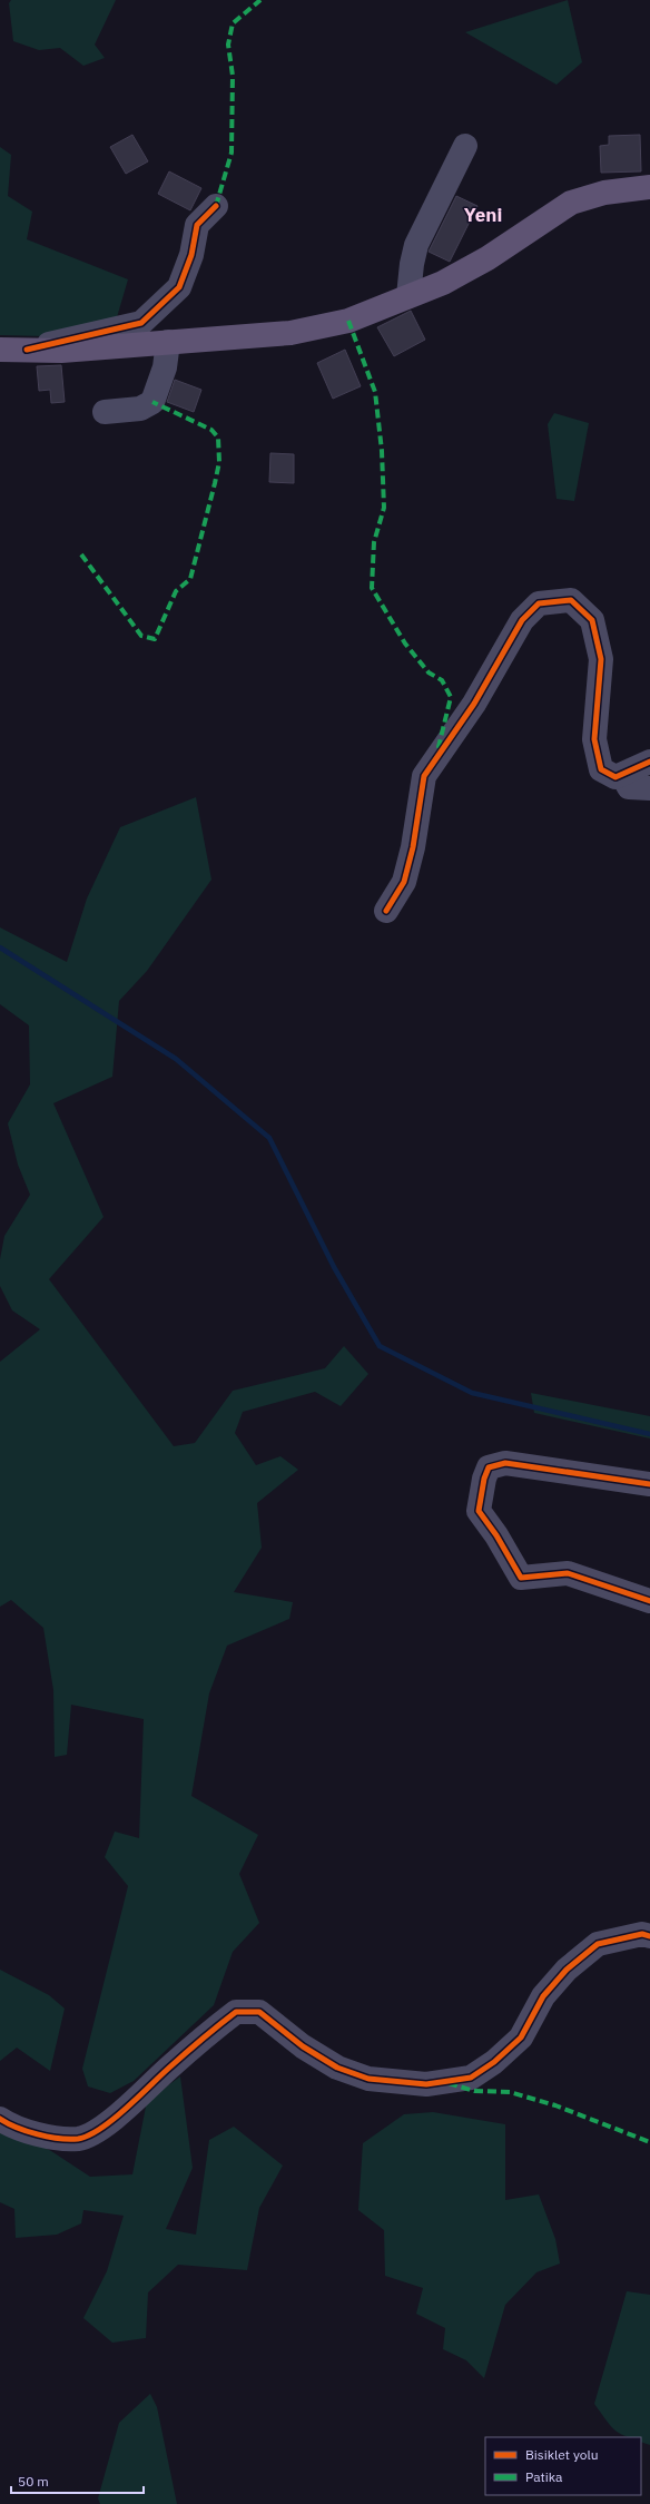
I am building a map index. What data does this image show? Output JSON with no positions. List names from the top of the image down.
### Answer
{
  "districts": ["Yeni"],
  "legend": ["Bisiklet yolu", "Patika"],
  "scale_bar": "50 m"
}
